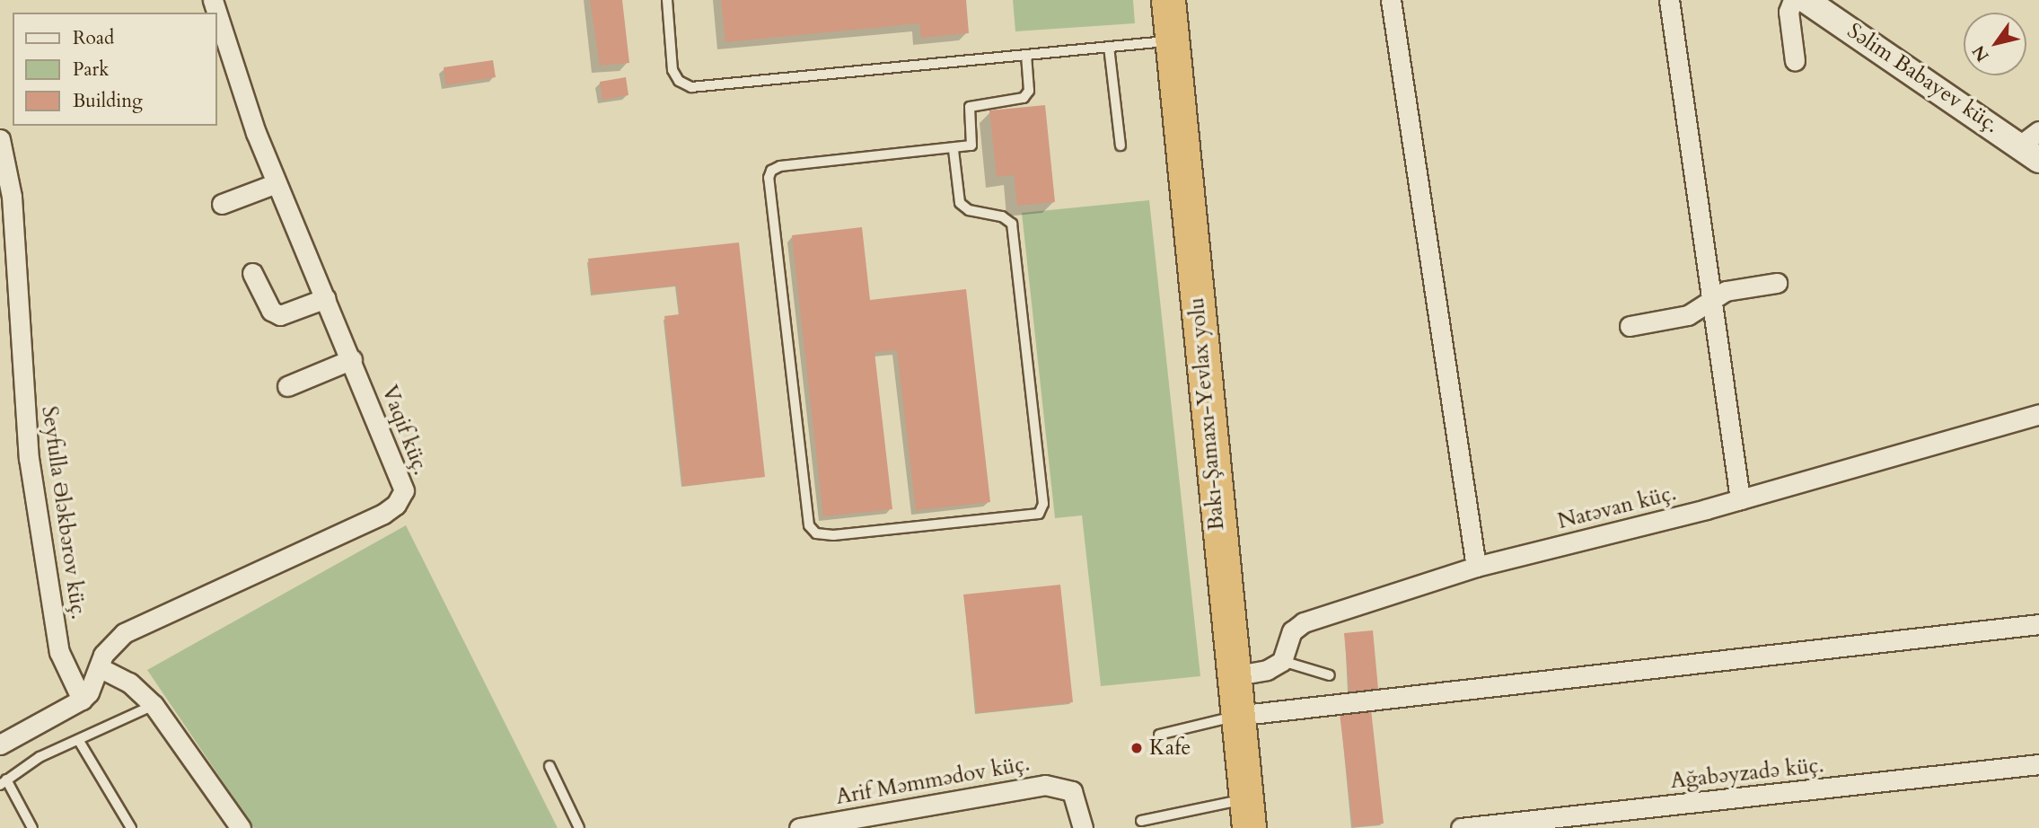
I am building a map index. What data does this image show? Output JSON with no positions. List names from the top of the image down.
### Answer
{
  "streets": {
    "highway": ["Bakı-Şamaxı-Yevlax yolu"],
    "street": [
      "Səlim Babayev küç.",
      "Vaqif küç.",
      "Natəvan küç.",
      "Seyfulla Ələkbərov küç.",
      "Ağabəyzadə küç.",
      "Arif Məmmədov küç."
    ]
  },
  "crossings": [
    ["Vaqif küç.", "Seyfulla Ələkbərov küç."]
  ],
  "places": ["Kafe"],
  "legend": ["Road", "Park", "Building"],
  "north": "bottom left"
}
